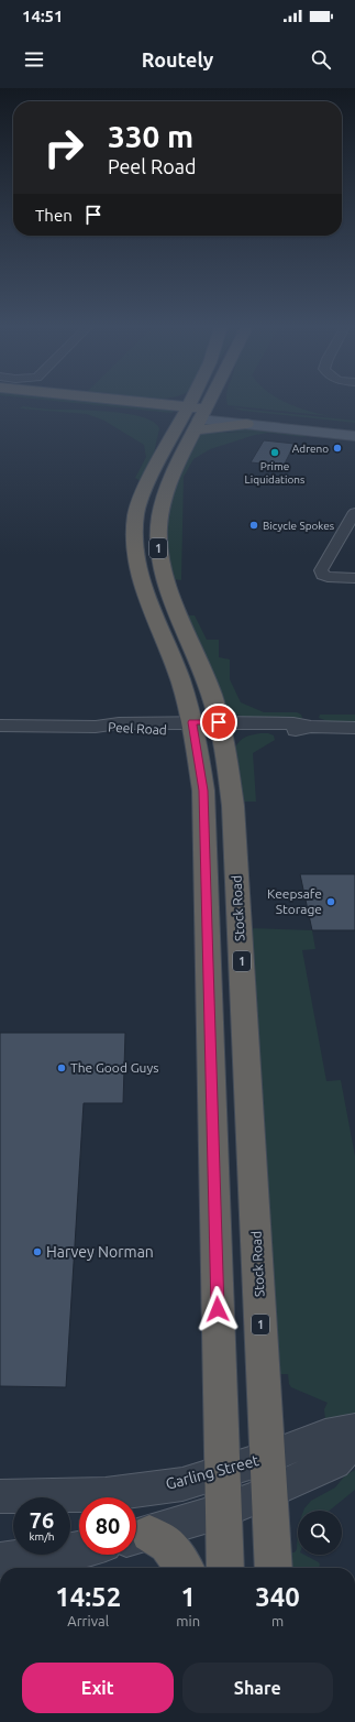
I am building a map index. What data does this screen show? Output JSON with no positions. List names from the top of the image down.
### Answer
{
  "streets": {
    "highway": ["1", "Stock Road"],
    "street": ["Peel Road", "Garling Street"]
  },
  "crossings": [
    ["Peel Road", "Stock Road"],
    ["Stock Road", "Garling Street"]
  ],
  "places": [
    "Adreno",
    "Prime Liquidations",
    "Bicycle Spokes",
    "Keepsafe Storage",
    "The Good Guys",
    "Harvey Norman"
  ],
  "page": {
    "status": "14:51",
    "header": "Routely",
    "turn": ["330 m", "Peel Road"],
    "then": "Then",
    "speed": "76 km/h",
    "limit": "80",
    "eta": [
      "14:52",
      "Arrival",
      "1",
      "min",
      "340",
      "m"
    ],
    "buttons": ["Exit", "Share"]
  }
}
